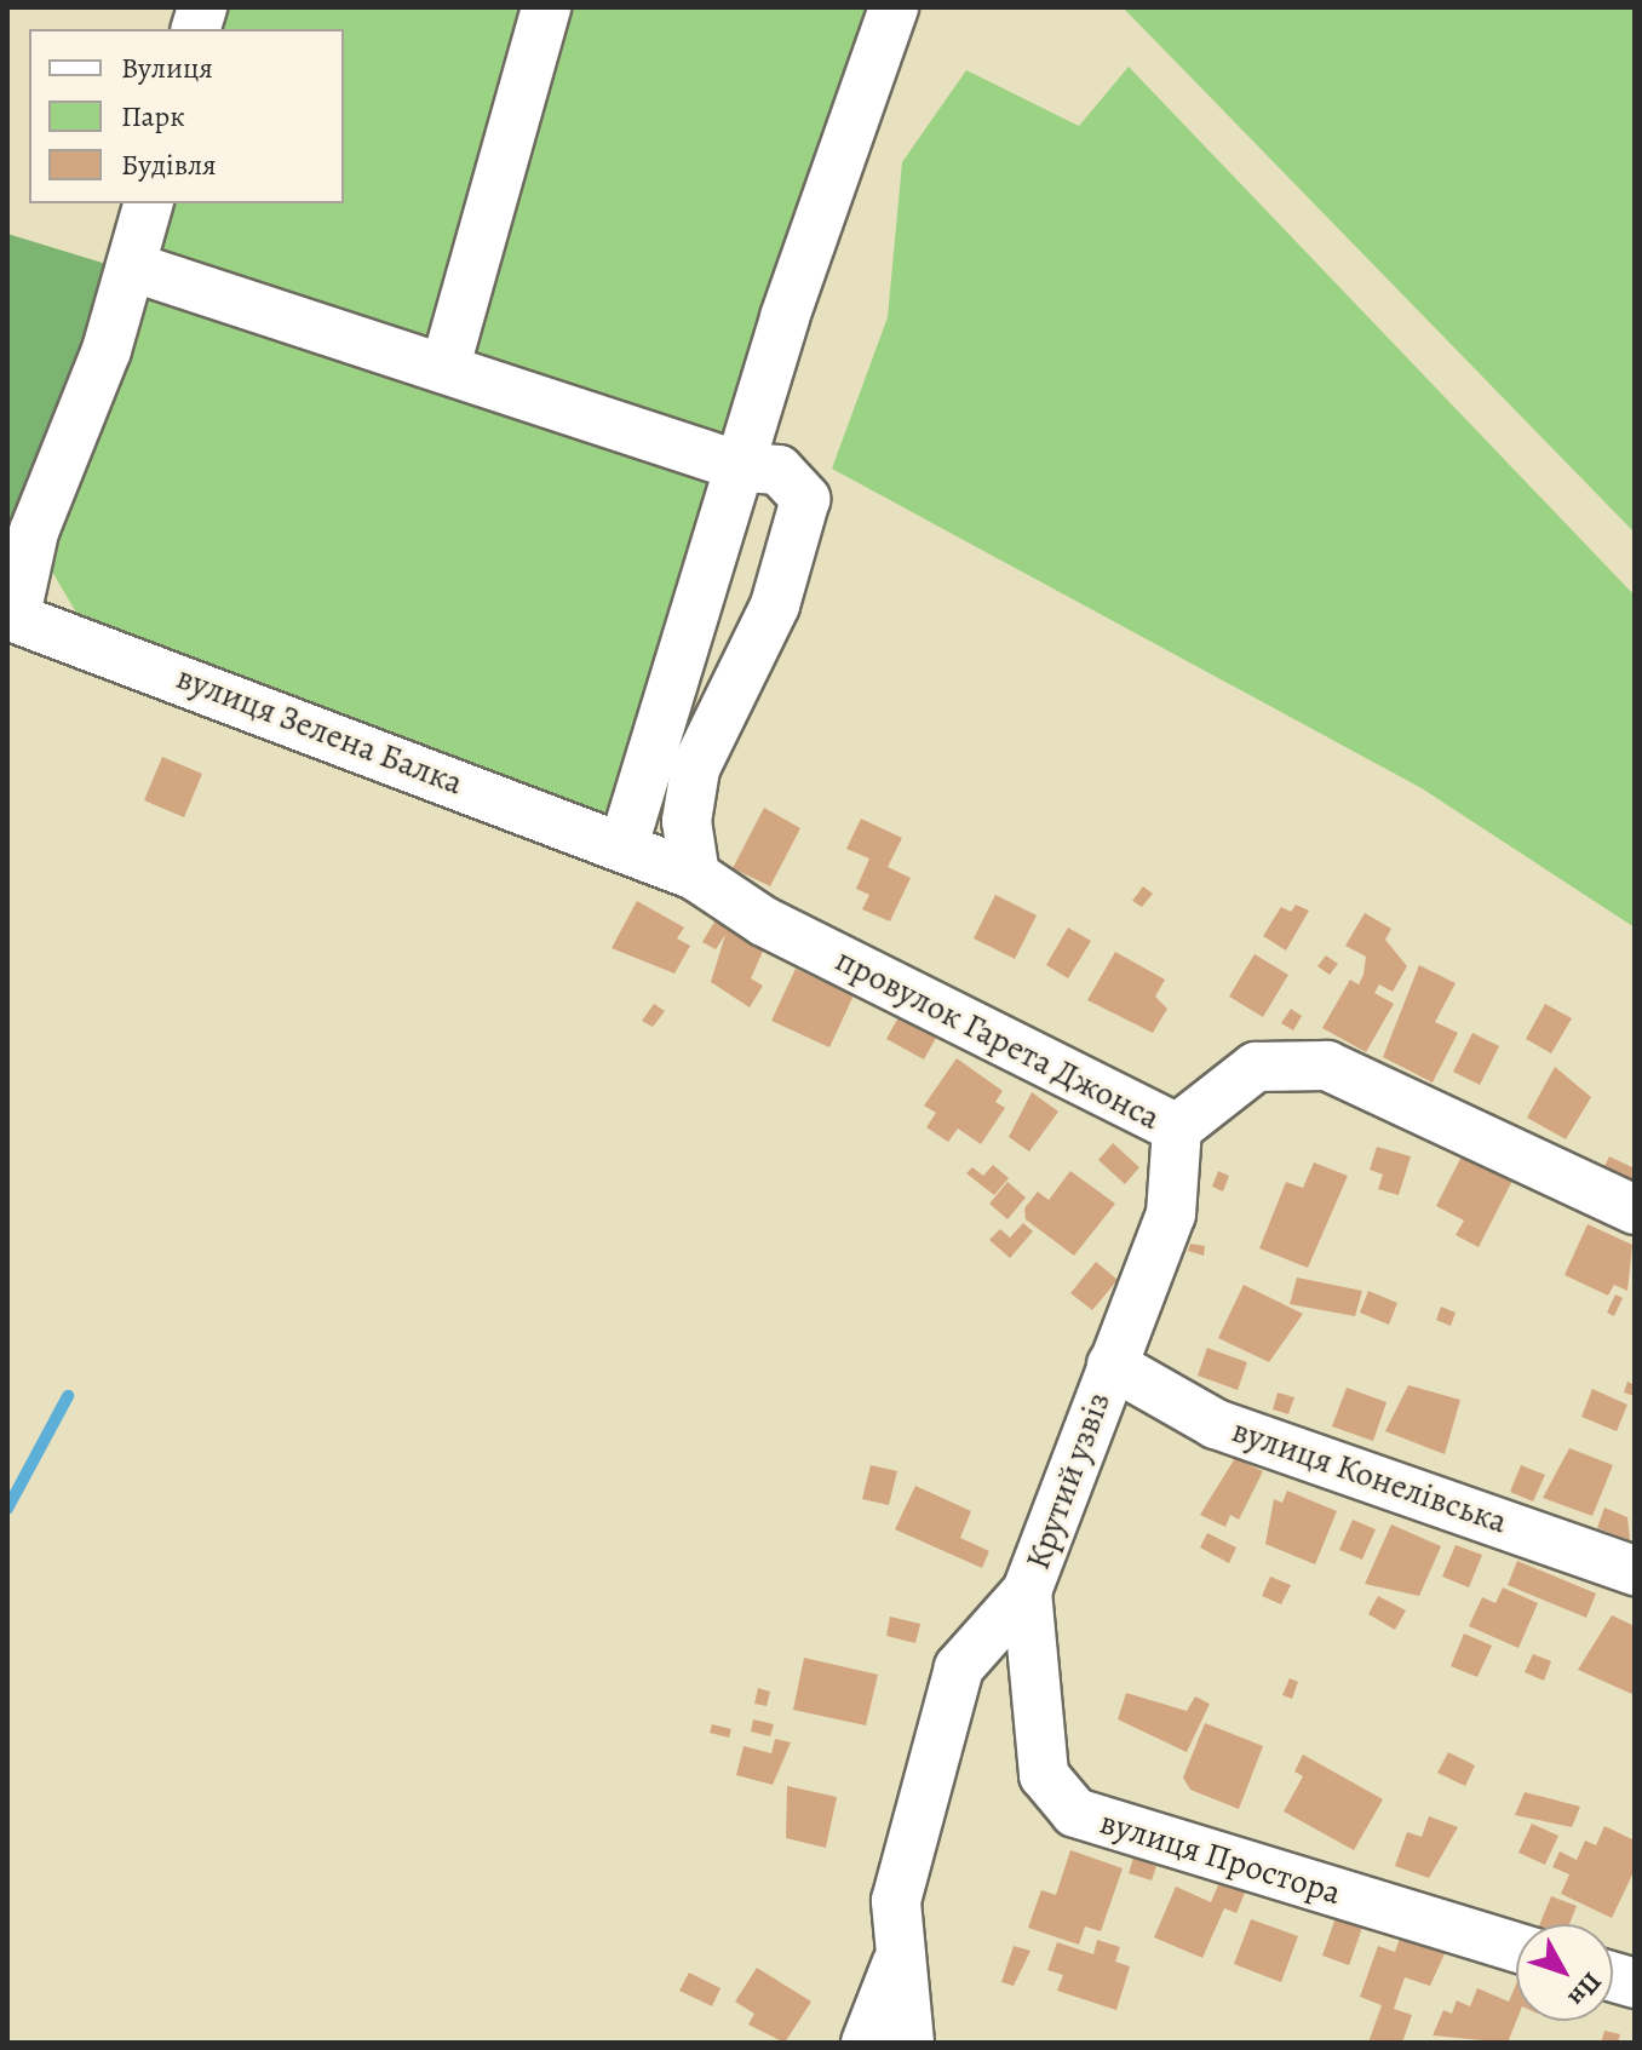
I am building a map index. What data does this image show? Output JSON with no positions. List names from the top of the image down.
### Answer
{
  "streets": {
    "street": [
      "вулиця Зелена Балка",
      "провулок Гарета Джонса",
      "вулиця Конелівська",
      "Крутий узвіз",
      "вулиця Простора"
    ]
  },
  "crossings": [
    ["вулиця Зелена Балка", "провулок Гарета Джонса"],
    ["провулок Гарета Джонса", "Крутий узвіз"],
    ["вулиця Конелівська", "Крутий узвіз"],
    ["Крутий узвіз", "вулиця Простора"]
  ],
  "legend": ["Вулиця", "Парк", "Будівля"],
  "north": "bottom right"
}
